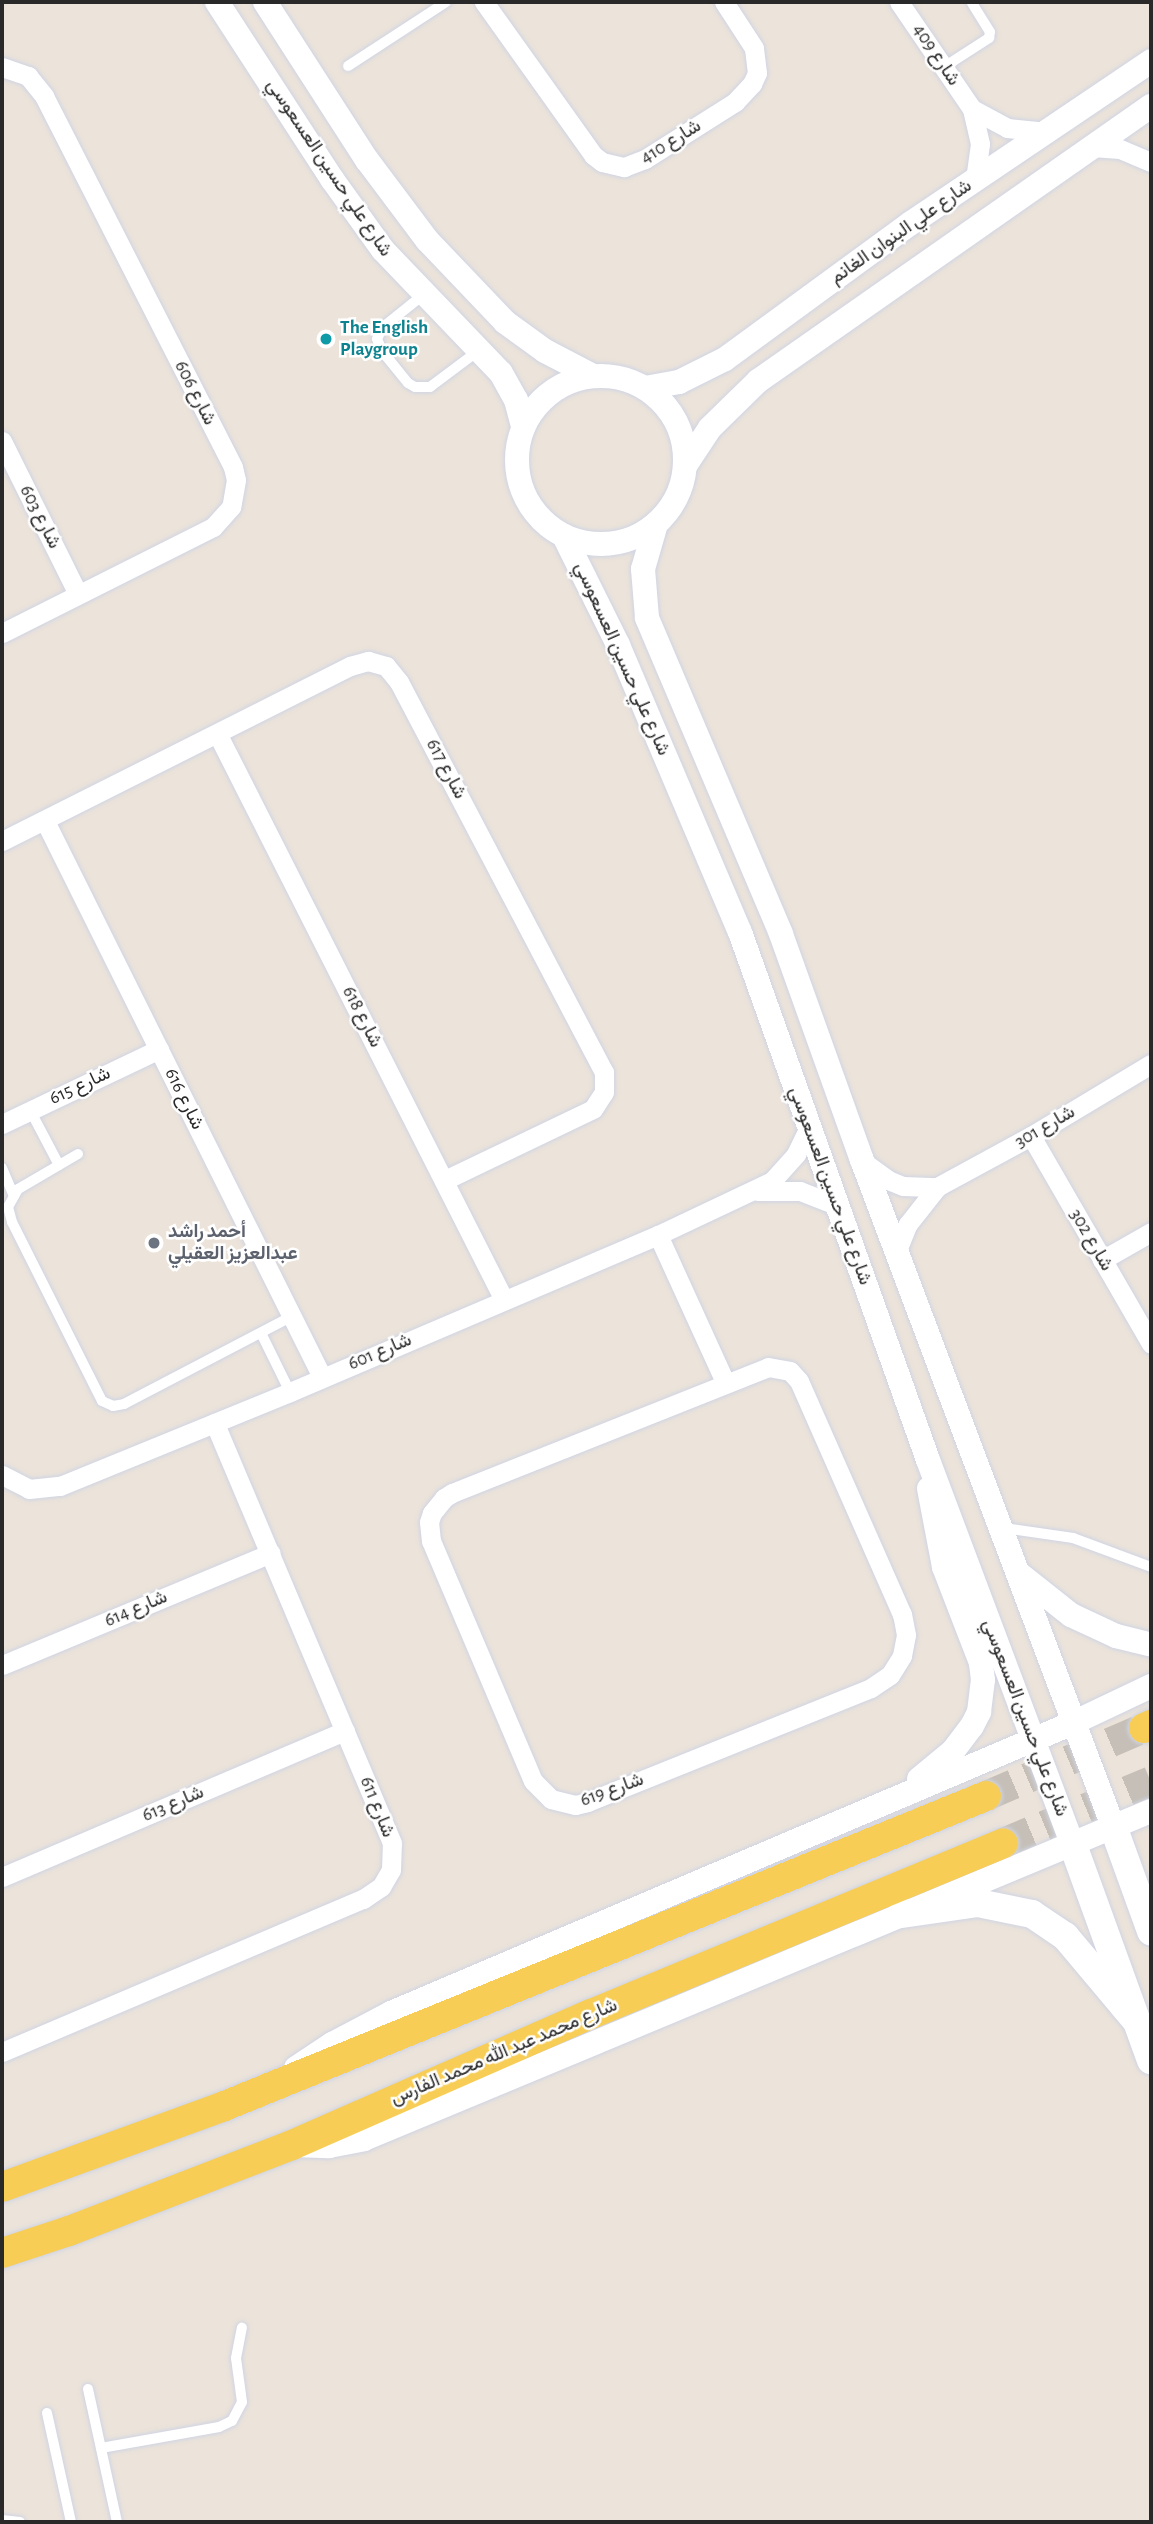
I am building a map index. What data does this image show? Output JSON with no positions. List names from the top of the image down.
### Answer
{
  "streets": {
    "main road": ["شارع محمد عبد الله محمد الفارس"],
    "street": [
      "شارع 409",
      "شارع 410",
      "شارع علي حسين العسعوسي",
      "شارع علي البنوان الغانم",
      "شارع 606",
      "شارع 603",
      "شارع 617",
      "شارع 618",
      "شارع 615",
      "شارع 616",
      "شارع 301",
      "شارع 302",
      "شارع 601",
      "شارع 614",
      "شارع 619",
      "شارع 613",
      "شارع 611"
    ]
  },
  "crossings": [
    ["شارع 409", "شارع علي البنوان الغانم"],
    ["شارع علي حسين العسعوسي", "شارع علي البنوان الغانم"],
    ["شارع علي حسين العسعوسي", "شارع 301"],
    ["شارع علي حسين العسعوسي", "شارع 601"],
    ["شارع 606", "شارع 603"],
    ["شارع 617", "شارع 618"],
    ["شارع 617", "شارع 616"],
    ["شارع 618", "شارع 601"],
    ["شارع 615", "شارع 616"],
    ["شارع 616", "شارع 601"],
    ["شارع 301", "شارع 302"],
    ["شارع 601", "شارع 611"],
    ["شارع 614", "شارع 611"],
    ["شارع 613", "شارع 611"]
  ],
  "places": ["The English Playgroup", "أحمد راشد عبدالعزيز العقيلي"]
}
